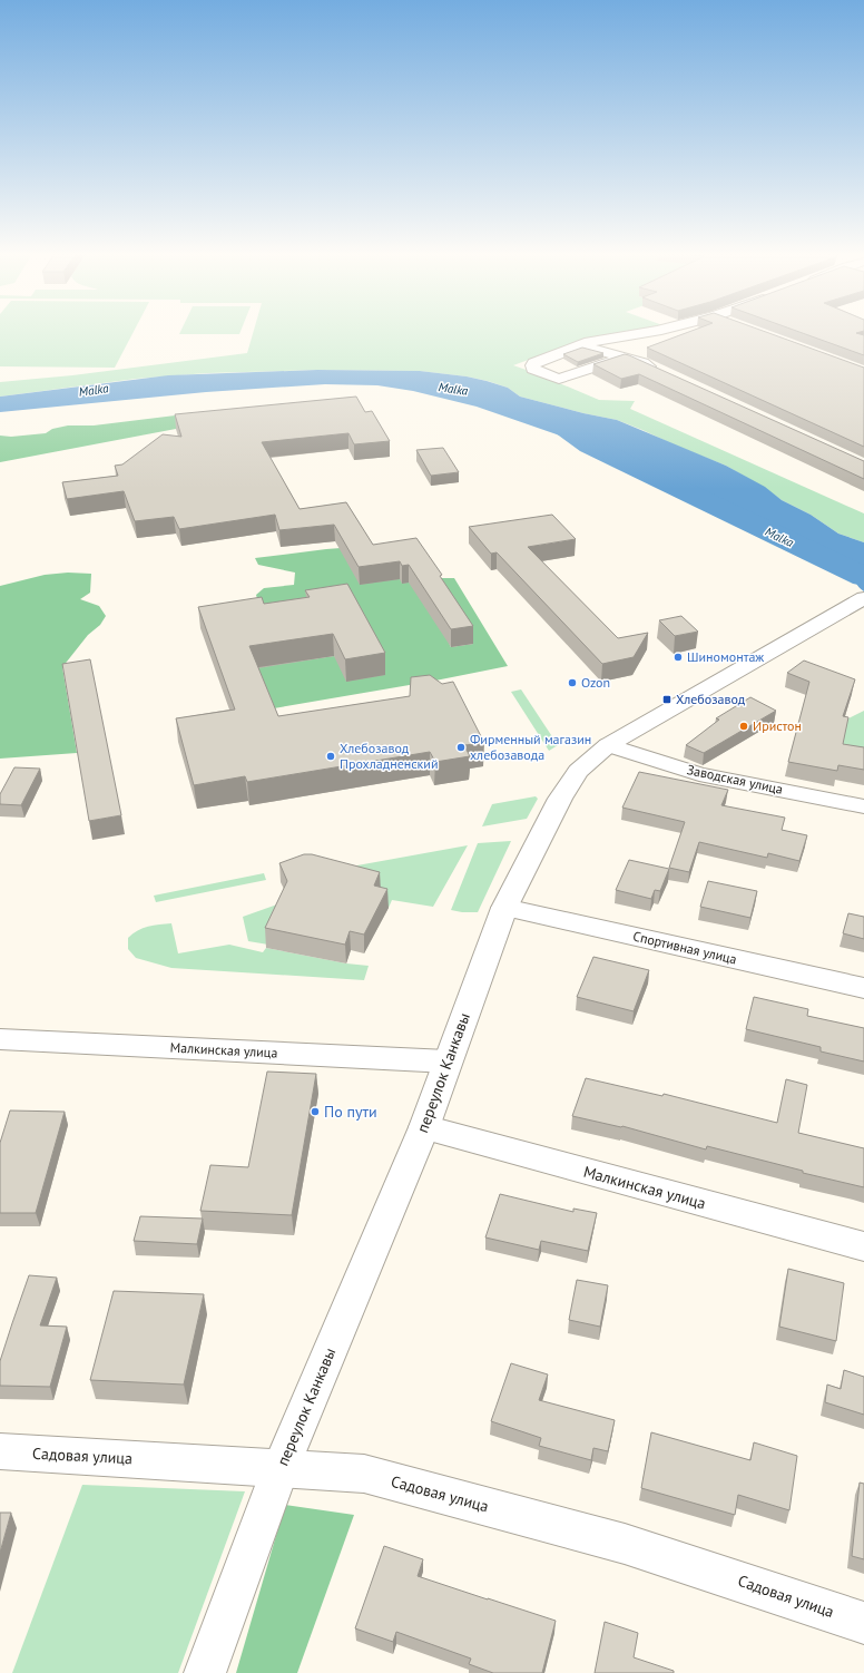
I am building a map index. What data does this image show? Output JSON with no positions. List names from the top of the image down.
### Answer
{
  "streets": {
    "street": [
      "Заводская улица",
      "Спортивная улица",
      "Малкинская улица",
      "переулок Канкавы",
      "Садовая улица"
    ]
  },
  "crossings": [
    ["Заводская улица", "переулок Канкавы"],
    ["Спортивная улица", "переулок Канкавы"],
    ["Малкинская улица", "переулок Канкавы"],
    ["переулок Канкавы", "Садовая улица"]
  ],
  "water": ["Malka"],
  "places": {
    "other": [
      "Шиномонтаж",
      "Ozon",
      "Иристон",
      "Фирменный магазин хлебозавода",
      "Хлебозавод Прохладненский",
      "По пути"
    ],
    "transit": ["Хлебозавод"]
  }
}
